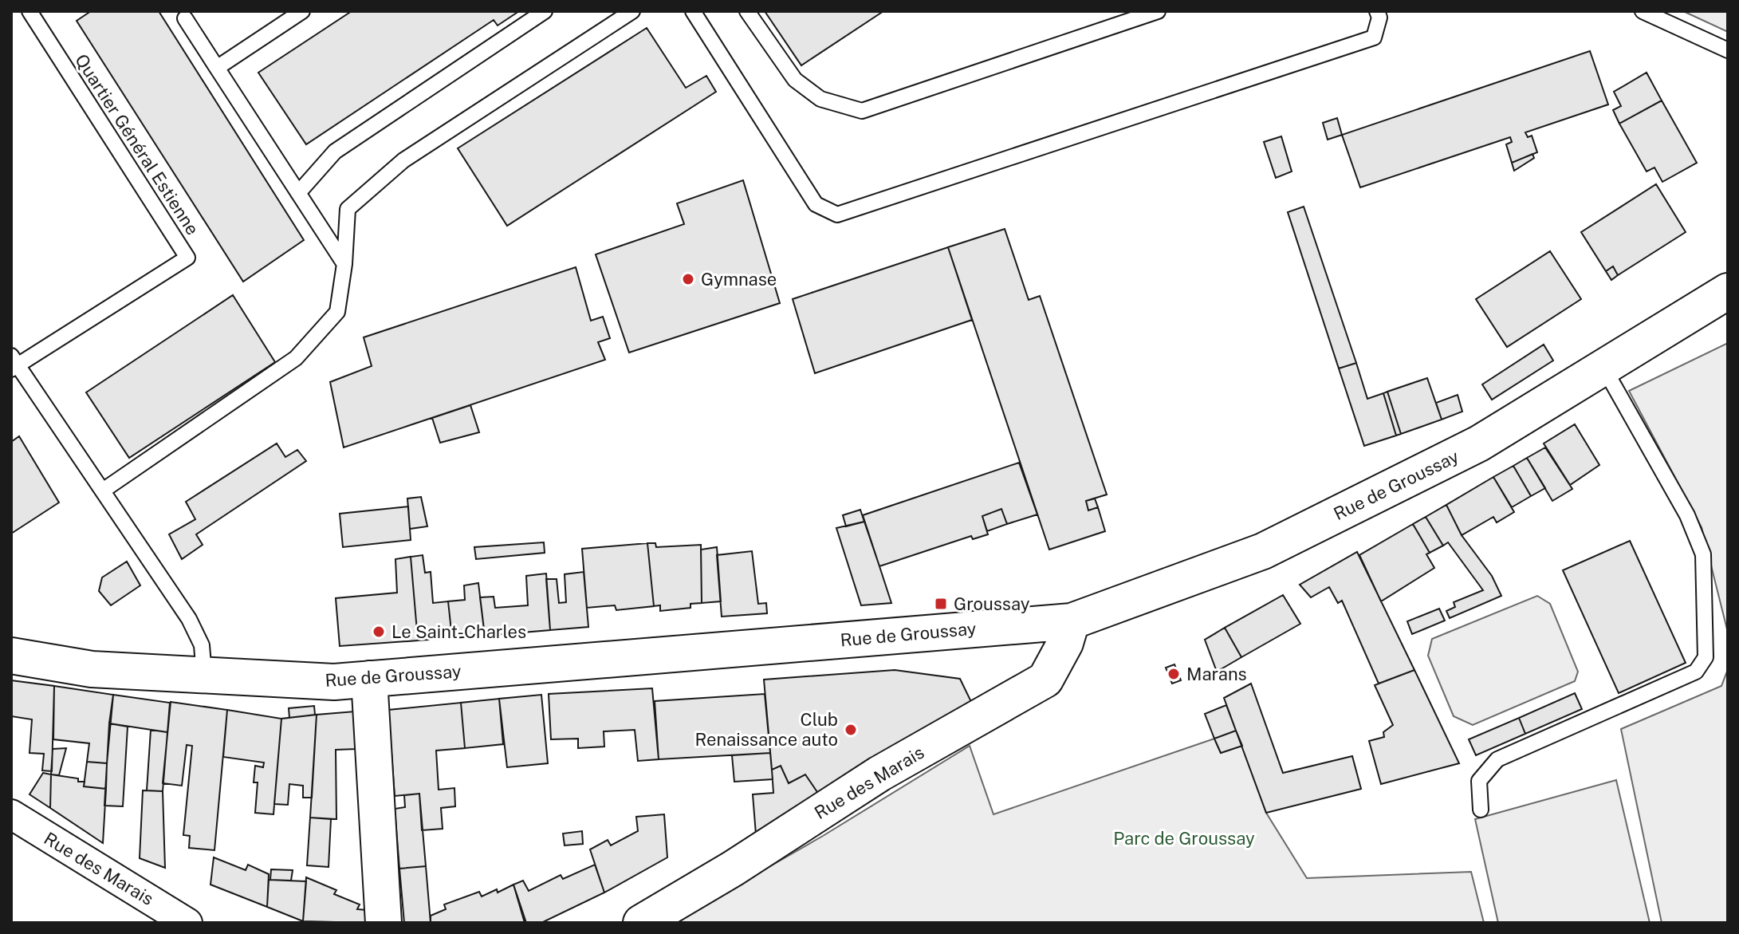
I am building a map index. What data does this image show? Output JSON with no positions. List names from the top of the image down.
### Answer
{
  "streets": {
    "main road": ["Rue de Groussay", "Rue des Marais"],
    "lane": ["Quartier Général Estienne"]
  },
  "crossings": [
    ["Quartier Général Estienne", "Rue de Groussay"],
    ["Rue de Groussay", "Rue des Marais"]
  ],
  "parks": ["Parc de Groussay"],
  "places": {
    "other": [
      "Gymnase",
      "Le Saint-Charles",
      "Marans",
      "Club Renaissance auto"
    ],
    "transit": ["Groussay"]
  }
}
